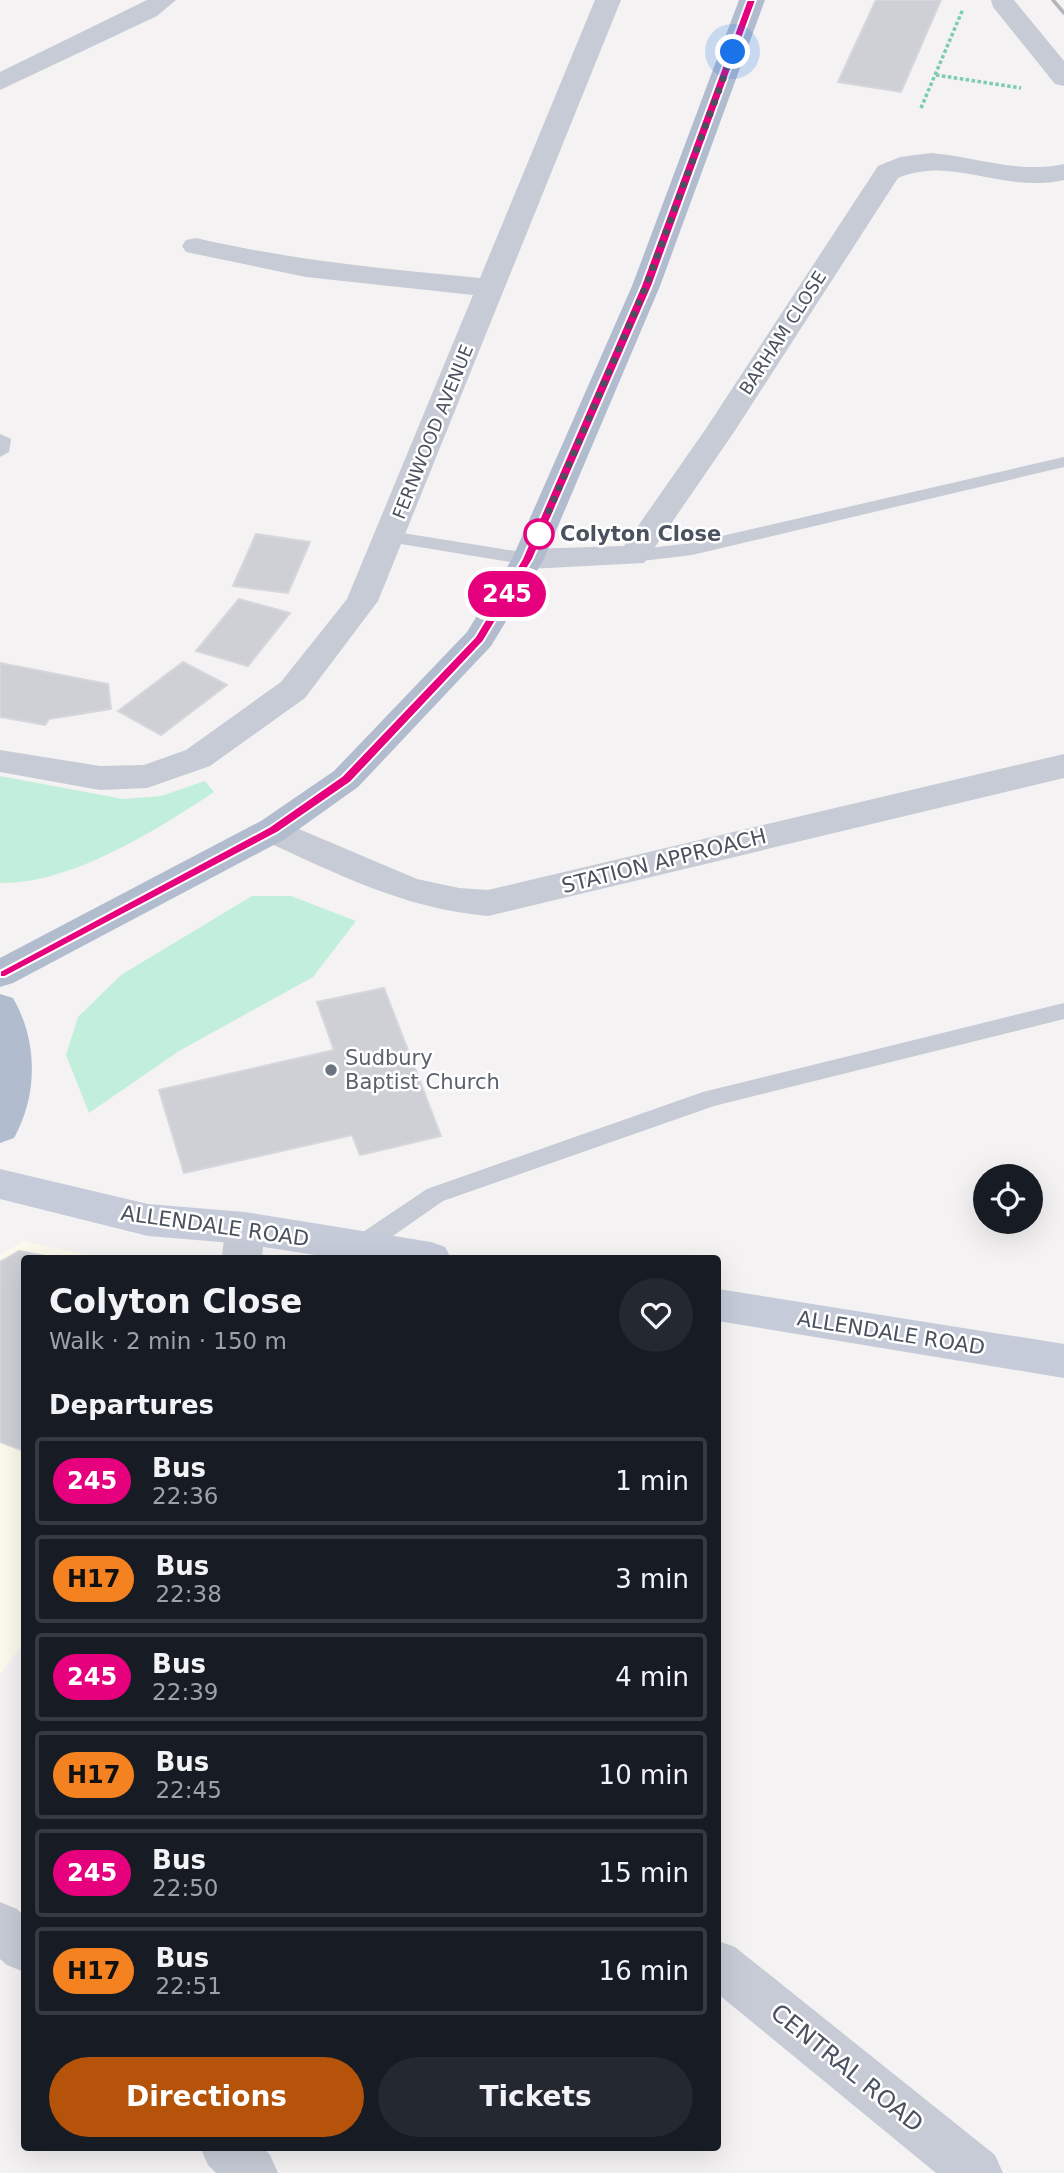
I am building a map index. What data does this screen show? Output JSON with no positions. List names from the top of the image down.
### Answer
{
  "streets": {
    "street": [
      "BARHAM CLOSE",
      "FERNWOOD AVENUE",
      "STATION APPROACH",
      "ALLENDALE ROAD",
      "CENTRAL ROAD"
    ]
  },
  "places": ["Colyton Close", "Sudbury Baptist Church"],
  "lines": ["bus line 245"],
  "page": {
    "on_map": "245",
    "heading": [
      ["Colyton Close", "Walk · 2 min · 150 m"],
      "Departures"
    ],
    "list": [
      {
        "mark": "245",
        "name": "Bus",
        "note": "22:36",
        "value": "1 min"
      },
      {
        "mark": "H17",
        "name": "Bus",
        "note": "22:38",
        "value": "3 min"
      },
      {
        "mark": "245",
        "name": "Bus",
        "note": "22:39",
        "value": "4 min"
      },
      {
        "mark": "H17",
        "name": "Bus",
        "note": "22:45",
        "value": "10 min"
      },
      {
        "mark": "245",
        "name": "Bus",
        "note": "22:50",
        "value": "15 min"
      },
      {
        "mark": "H17",
        "name": "Bus",
        "note": "22:51",
        "value": "16 min"
      }
    ],
    "buttons": ["Directions", "Tickets"]
  }
}
